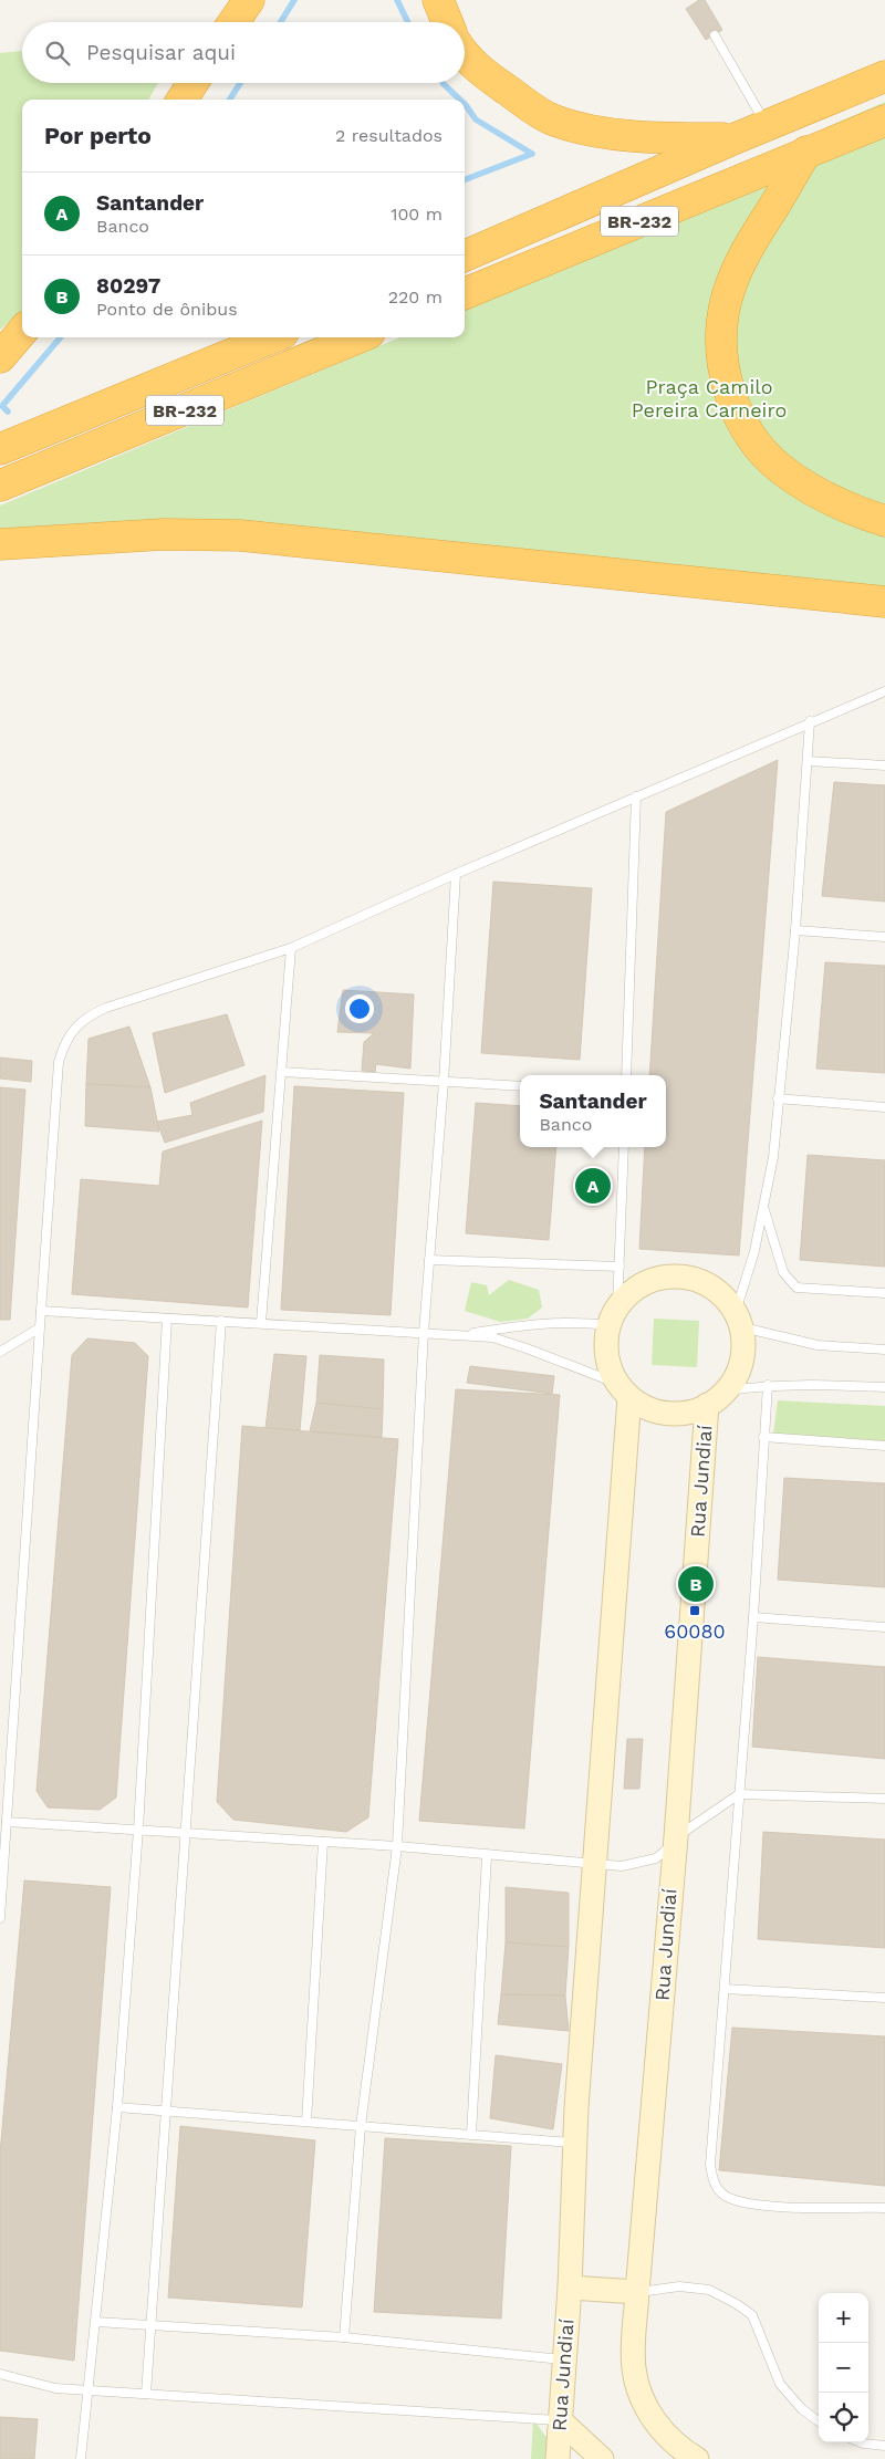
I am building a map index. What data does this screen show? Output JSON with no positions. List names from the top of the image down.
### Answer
{
  "streets": {
    "highway": ["BR-232"],
    "street": ["Rua Jundiaí"]
  },
  "parks": ["Praça Camilo Pereira Carneiro"],
  "places": {
    "transit": ["60080"]
  },
  "page": {
    "search": "Pesquisar aqui",
    "heading": ["Por perto", "2 resultados"],
    "list": [
      {
        "mark": "A",
        "name": "Santander",
        "note": "Banco",
        "value": "100 m"
      },
      {
        "mark": "B",
        "name": "80297",
        "note": "Ponto de ônibus",
        "value": "220 m"
      }
    ],
    "popup": ["Santander", "Banco"],
    "pins": ["A", "B"],
    "map_buttons": ["+", "−"]
  }
}
